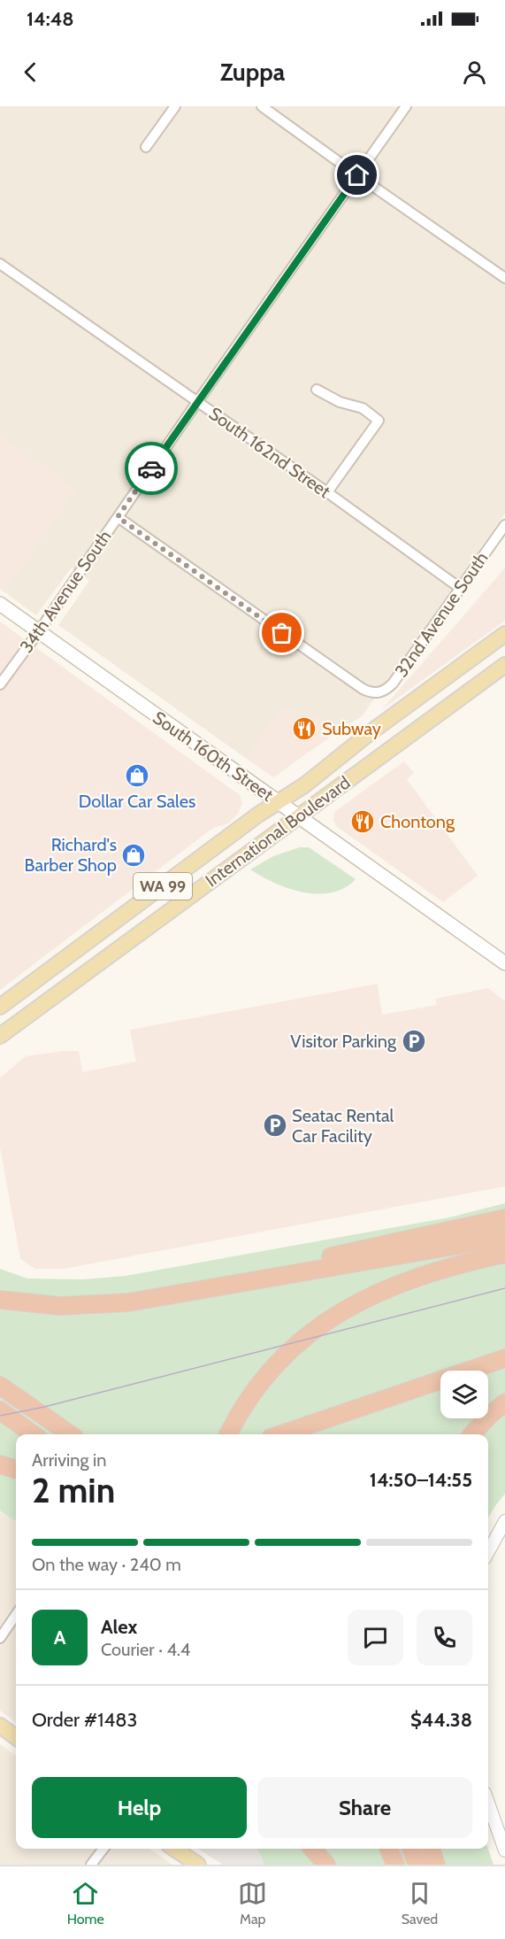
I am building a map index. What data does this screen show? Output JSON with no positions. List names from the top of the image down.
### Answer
{
  "streets": {
    "main road": ["South 160th Street", "International Boulevard", "WA 99"],
    "street": ["South 162nd Street", "34th Avenue South", "32nd Avenue South"]
  },
  "crossings": [
    ["South 162nd Street", "34th Avenue South"],
    ["South 162nd Street", "32nd Avenue South"],
    ["34th Avenue South", "32nd Avenue South"],
    ["34th Avenue South", "South 160th Street"],
    ["South 160th Street", "International Boulevard"]
  ],
  "places": {
    "restaurant": ["Subway", "Chontong"],
    "shop": ["Dollar Car Sales", "Richard's Barber Shop"],
    "parking": ["Visitor Parking", "Seatac Rental Car Facility"]
  },
  "page": {
    "status": "14:48",
    "header": "Zuppa",
    "heading": ["2 min", "Arriving in", "14:50–14:55"],
    "panel": [
      "Alex",
      "Courier · 4.4",
      "Order #1483",
      "$44.38"
    ],
    "bar": "On the way · 240 m",
    "round": "A",
    "buttons": ["Help", "Share"],
    "tabs": ["Home", "Map", "Saved"]
  }
}
